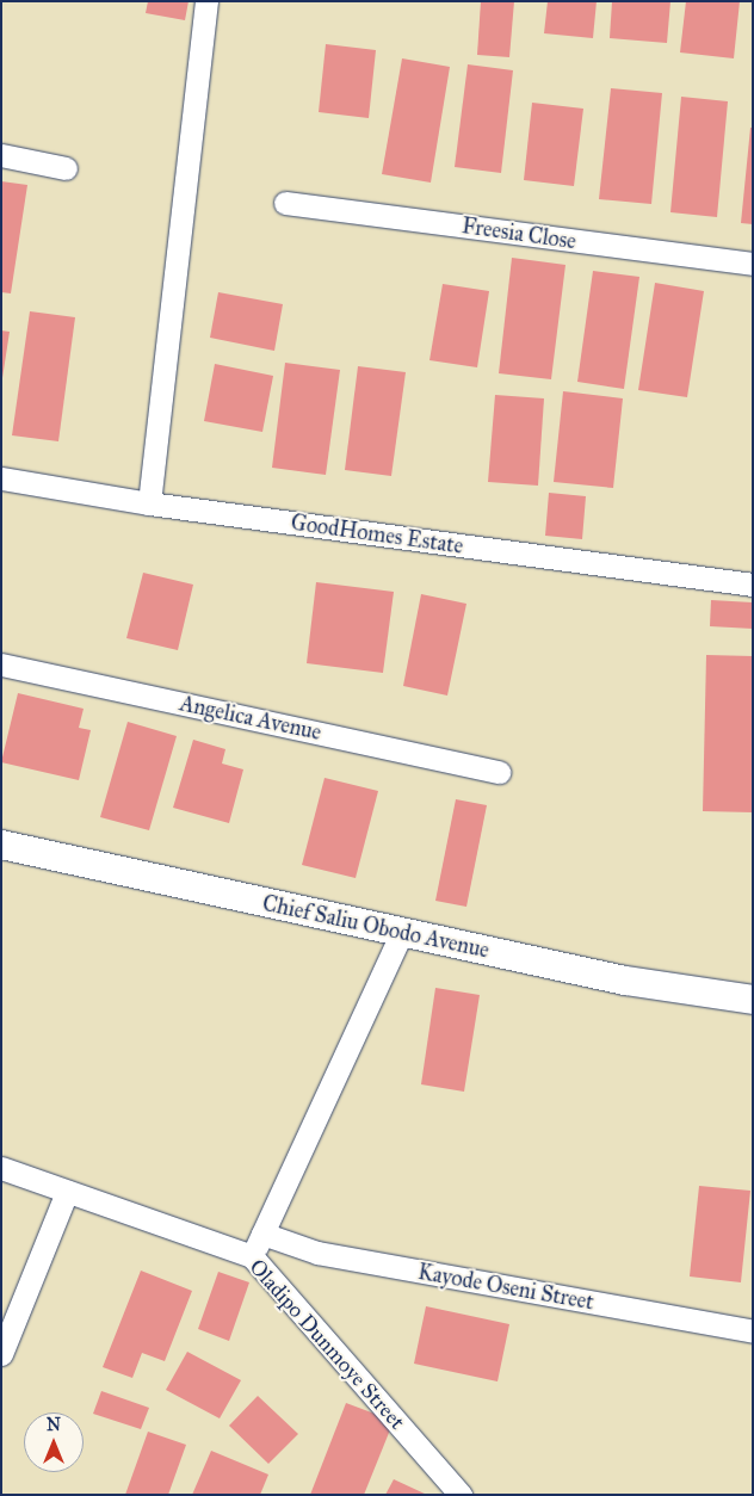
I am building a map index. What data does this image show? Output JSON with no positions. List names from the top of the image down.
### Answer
{
  "streets": {
    "street": [
      "Freesia Close",
      "GoodHomes Estate",
      "Angelica Avenue",
      "Chief Saliu Obodo Avenue",
      "Kayode Oseni Street",
      "Oladipo Dunmoye Street"
    ]
  },
  "north": "top"
}
